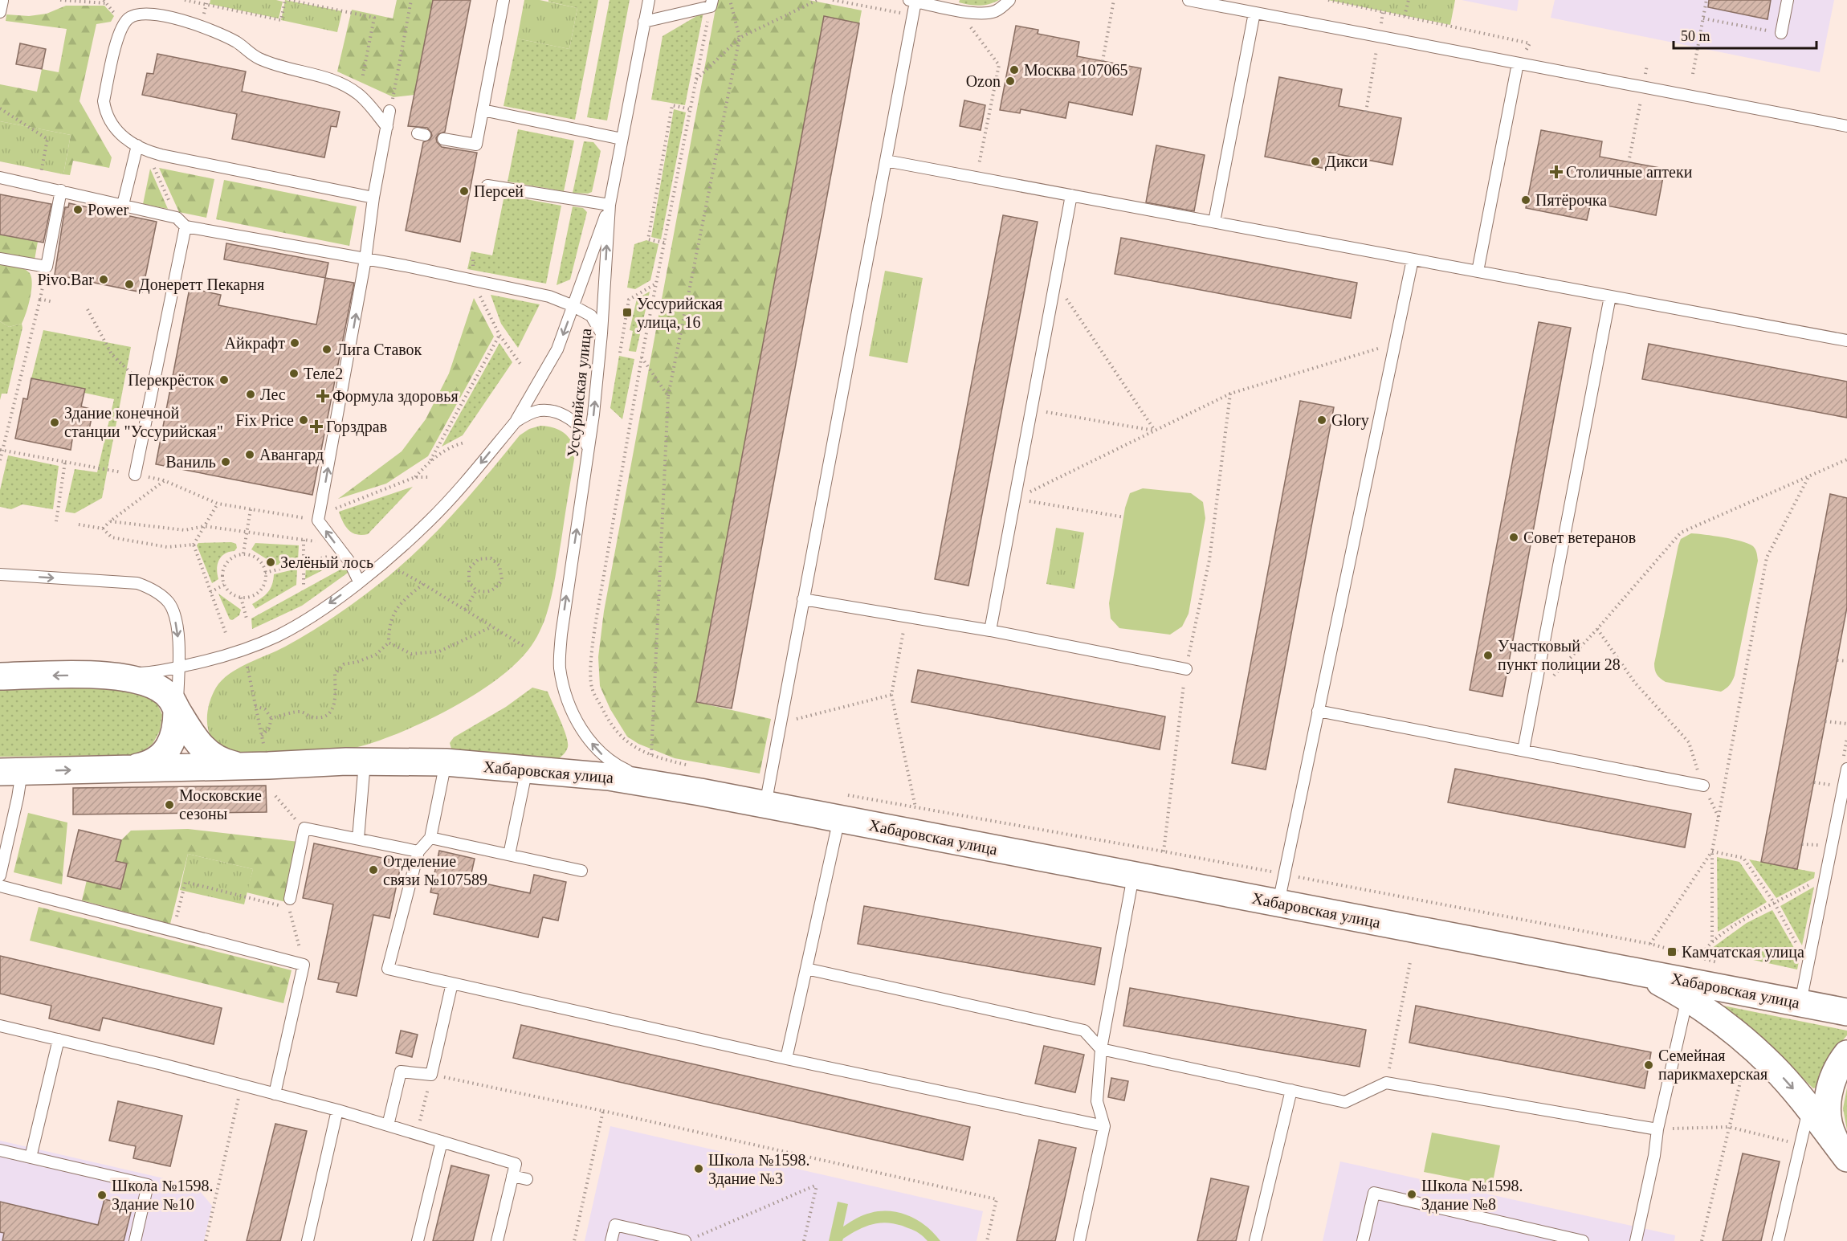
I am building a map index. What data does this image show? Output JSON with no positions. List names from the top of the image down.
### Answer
{
  "streets": {
    "main road": ["Хабаровская улица"],
    "lane": ["Уссурийская улица"]
  },
  "crossings": [
    ["Уссурийская улица", "Хабаровская улица"]
  ],
  "places": {
    "other": [
      "Москва 107065",
      "Ozon",
      "Дикси",
      "Персей",
      "Пятёрочка",
      "Power",
      "Pivo.Bar",
      "Донеретт Пекарня",
      "Айкрафт",
      "Лига Ставок",
      "Теле2",
      "Перекрёсток",
      "Лес",
      "Fix Price",
      "Glory",
      "Здание конечной станции \"Уссурийская\"",
      "Авангард",
      "Ваниль",
      "Совет ветеранов",
      "Зелёный лось",
      "Участковый пункт полиции 28",
      "Московские сезоны",
      "Отделение связи №107589",
      "Семейная парикмахерская",
      "Школа №1598. Здание №3",
      "Школа №1598. Здание №8",
      "Школа №1598. Здание №10"
    ],
    "health": ["Столичные аптеки", "Формула здоровья", "Горздрав"],
    "transit": ["Уссурийская улица, 16", "Камчатская улица"]
  },
  "scale_bar": "50 m"
}
